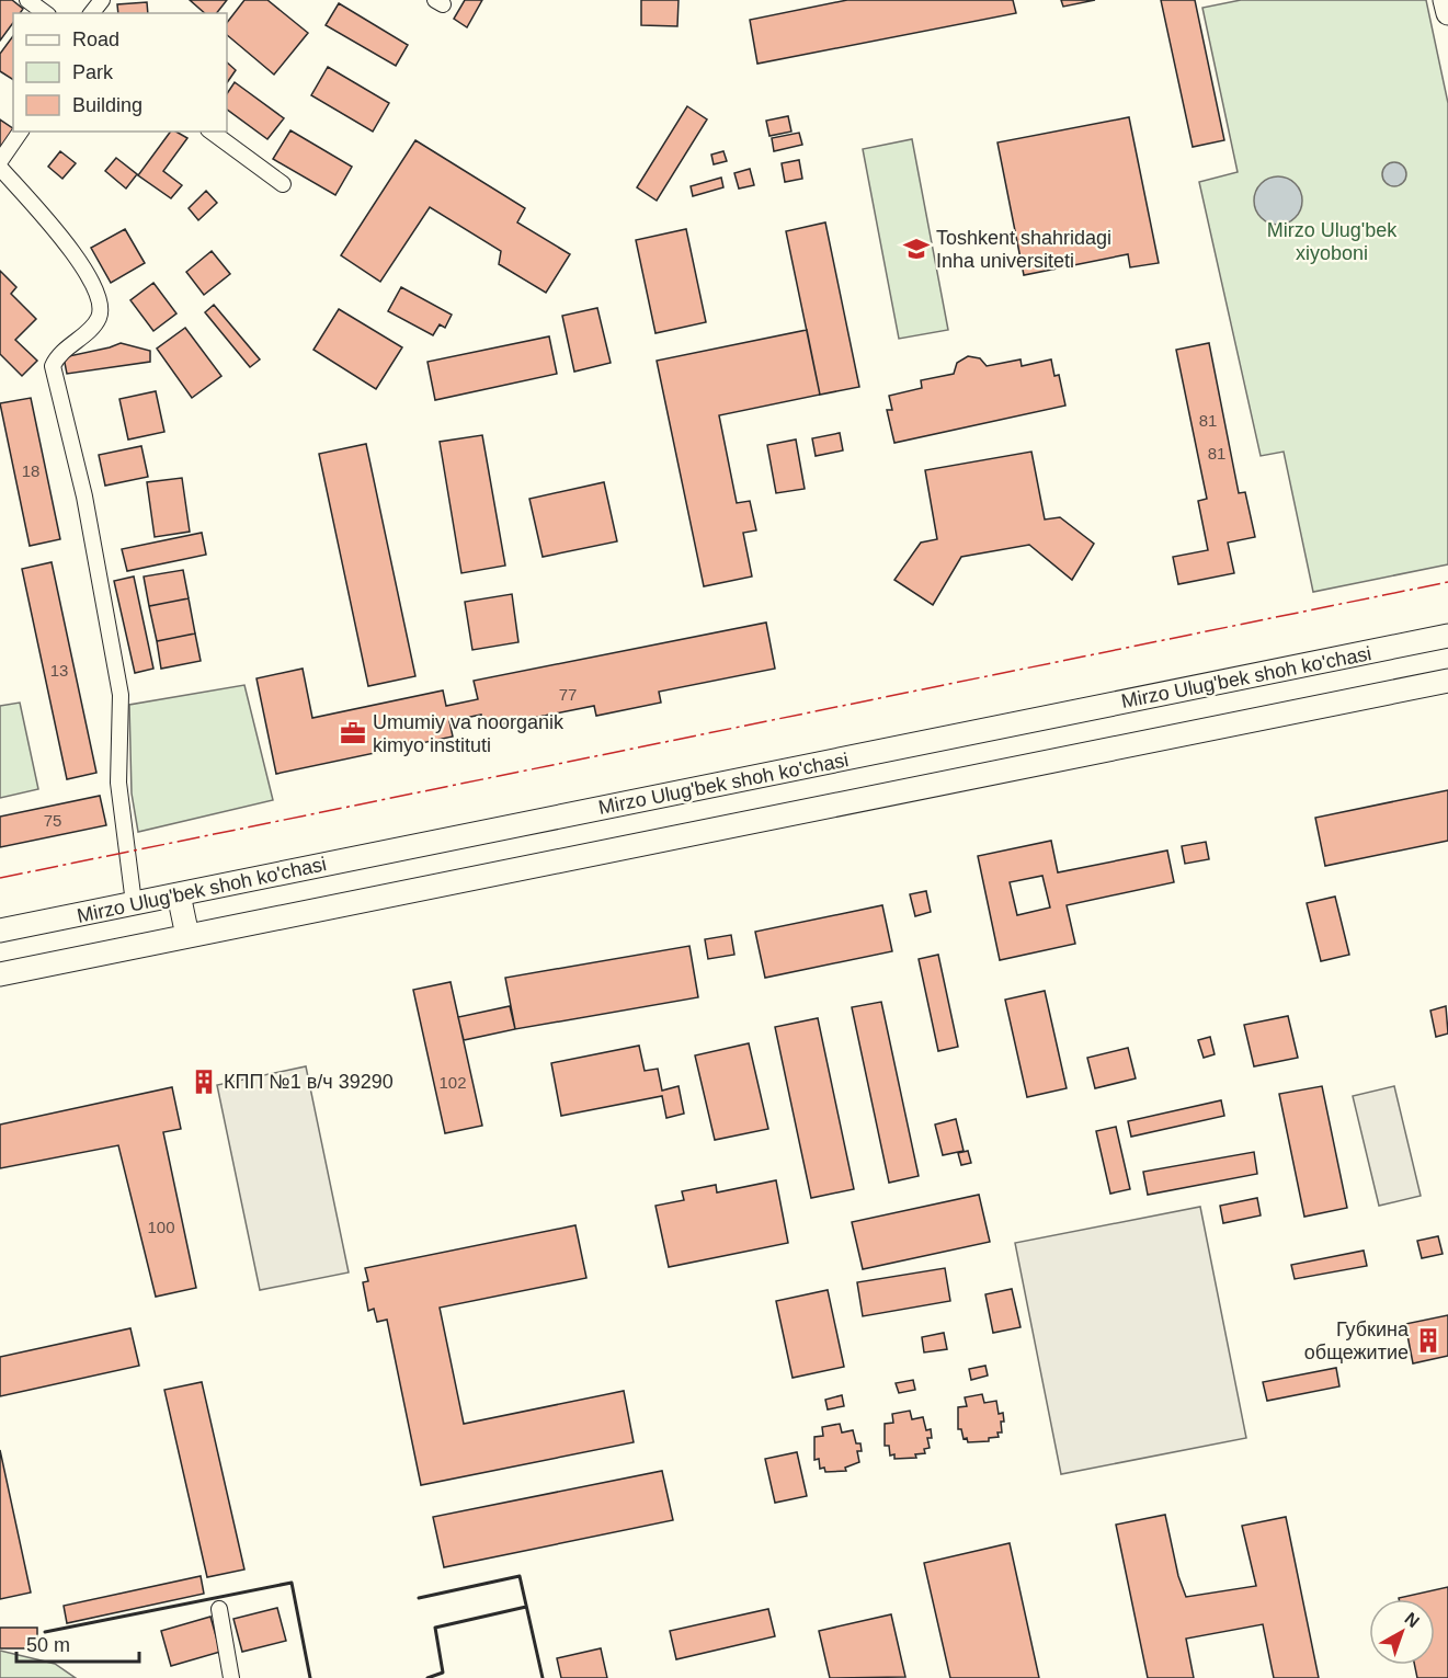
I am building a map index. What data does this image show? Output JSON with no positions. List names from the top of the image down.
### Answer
{
  "streets": {
    "main road": ["Mirzo Ulug'bek shoh ko'chasi"]
  },
  "parks": ["Mirzo Ulug'bek xiyoboni"],
  "places": {
    "school or university": ["Toshkent shahridagi Inha universiteti"],
    "office": ["Umumiy va noorganik kimyo instituti"],
    "building": ["КПП №1 в/ч 39290", "Губкина общежитие"]
  },
  "house_numbers": [
    "81",
    "81",
    "18",
    "13",
    "77",
    "75",
    "102",
    "100"
  ],
  "legend": ["Road", "Park", "Building"],
  "scale_bar": "50 m",
  "north": "top right"
}
